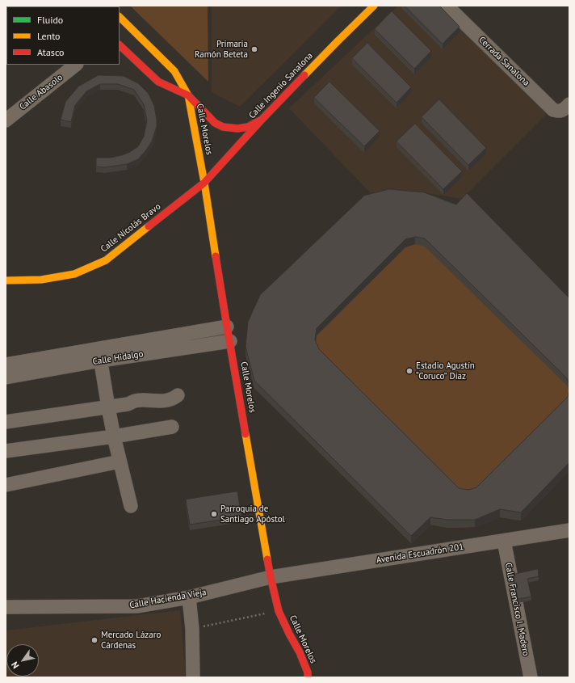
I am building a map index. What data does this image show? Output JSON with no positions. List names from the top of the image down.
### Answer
{
  "streets": {
    "street": [
      "Cerrada Sanalona",
      "Calle Ingenio Sanalona",
      "Calle Abasolo",
      "Calle Morelos",
      "Calle Nicolás Bravo",
      "Calle Hidalgo",
      "Avenida Escuadrón 201",
      "Calle Hacienda Vieja",
      "Calle Francisco I. Madero"
    ]
  },
  "crossings": [
    ["Calle Ingenio Sanalona", "Calle Morelos"],
    ["Calle Ingenio Sanalona", "Calle Nicolás Bravo"],
    ["Calle Morelos", "Calle Nicolás Bravo"],
    ["Calle Morelos", "Calle Hidalgo"],
    ["Calle Morelos", "Avenida Escuadrón 201"],
    ["Calle Morelos", "Calle Hacienda Vieja"],
    ["Avenida Escuadrón 201", "Calle Hacienda Vieja"],
    ["Avenida Escuadrón 201", "Calle Francisco I. Madero"]
  ],
  "places": [
    "Primaria Ramón Beteta",
    "Estadio Agustín “Coruco” Díaz",
    "Parroquia de Santiago Apóstol",
    "Mercado Lázaro Cárdenas"
  ],
  "legend": ["Fluido", "Lento", "Atasco"],
  "north": "bottom left"
}
